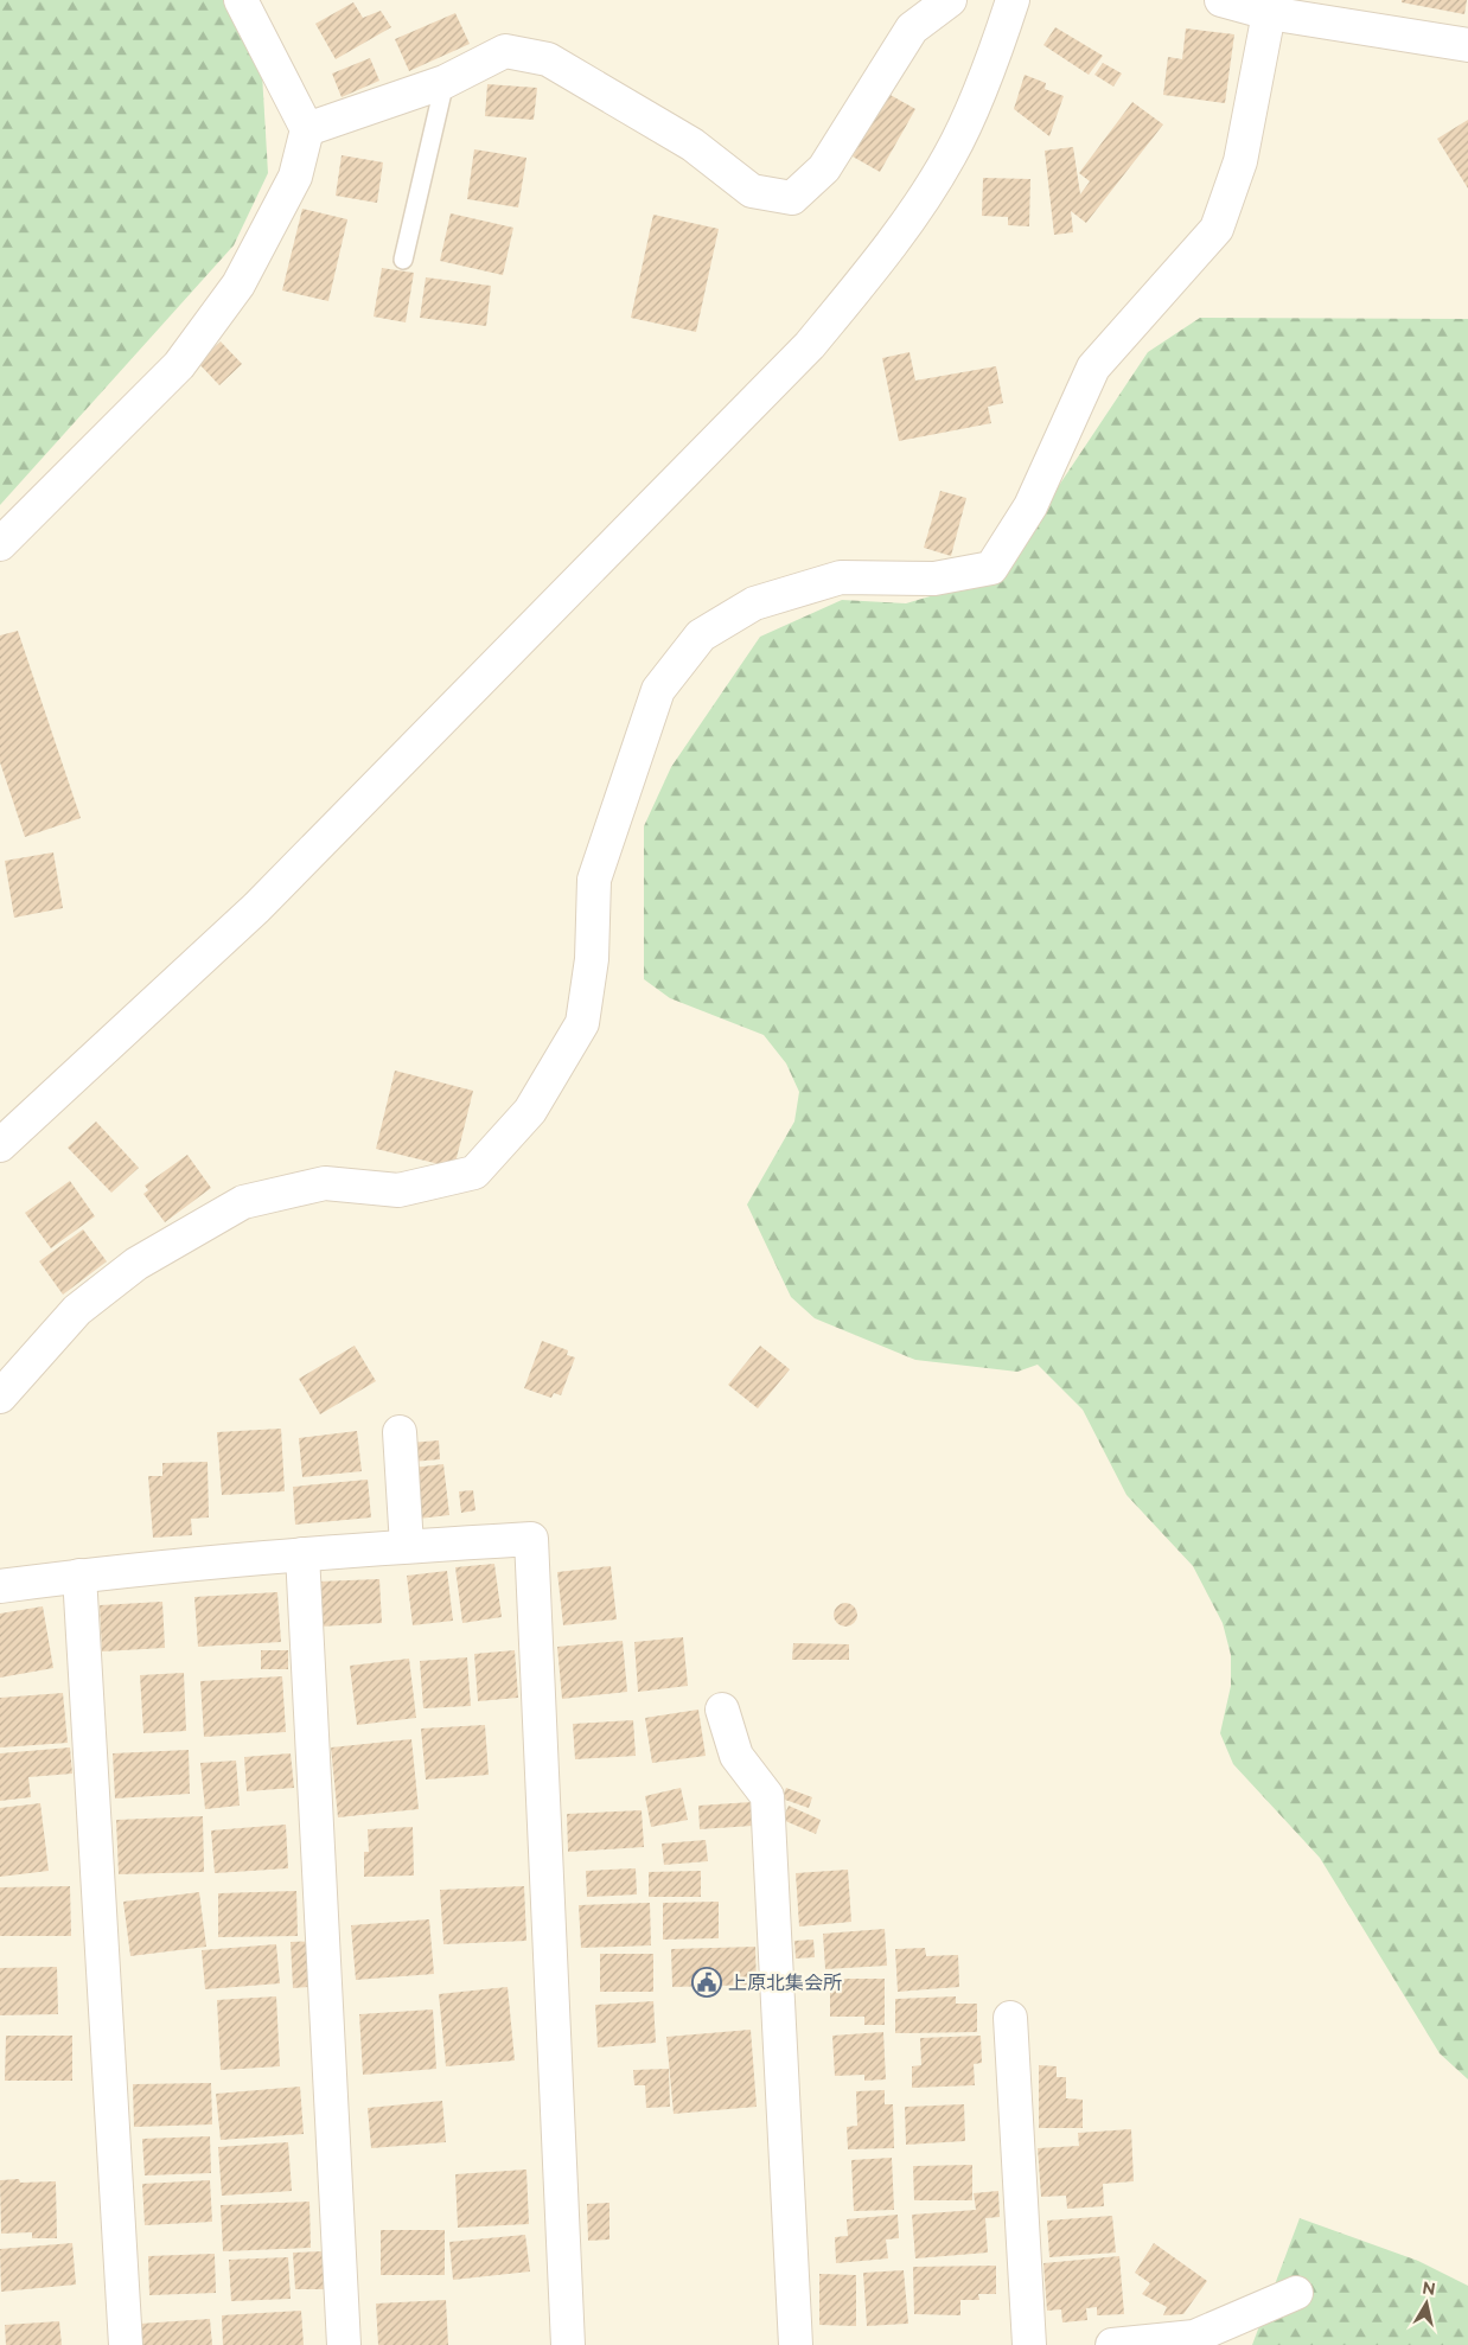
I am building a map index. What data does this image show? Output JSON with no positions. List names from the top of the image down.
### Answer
{
  "places": {
    "public building": ["上原北集会所"]
  },
  "north": "top"
}
